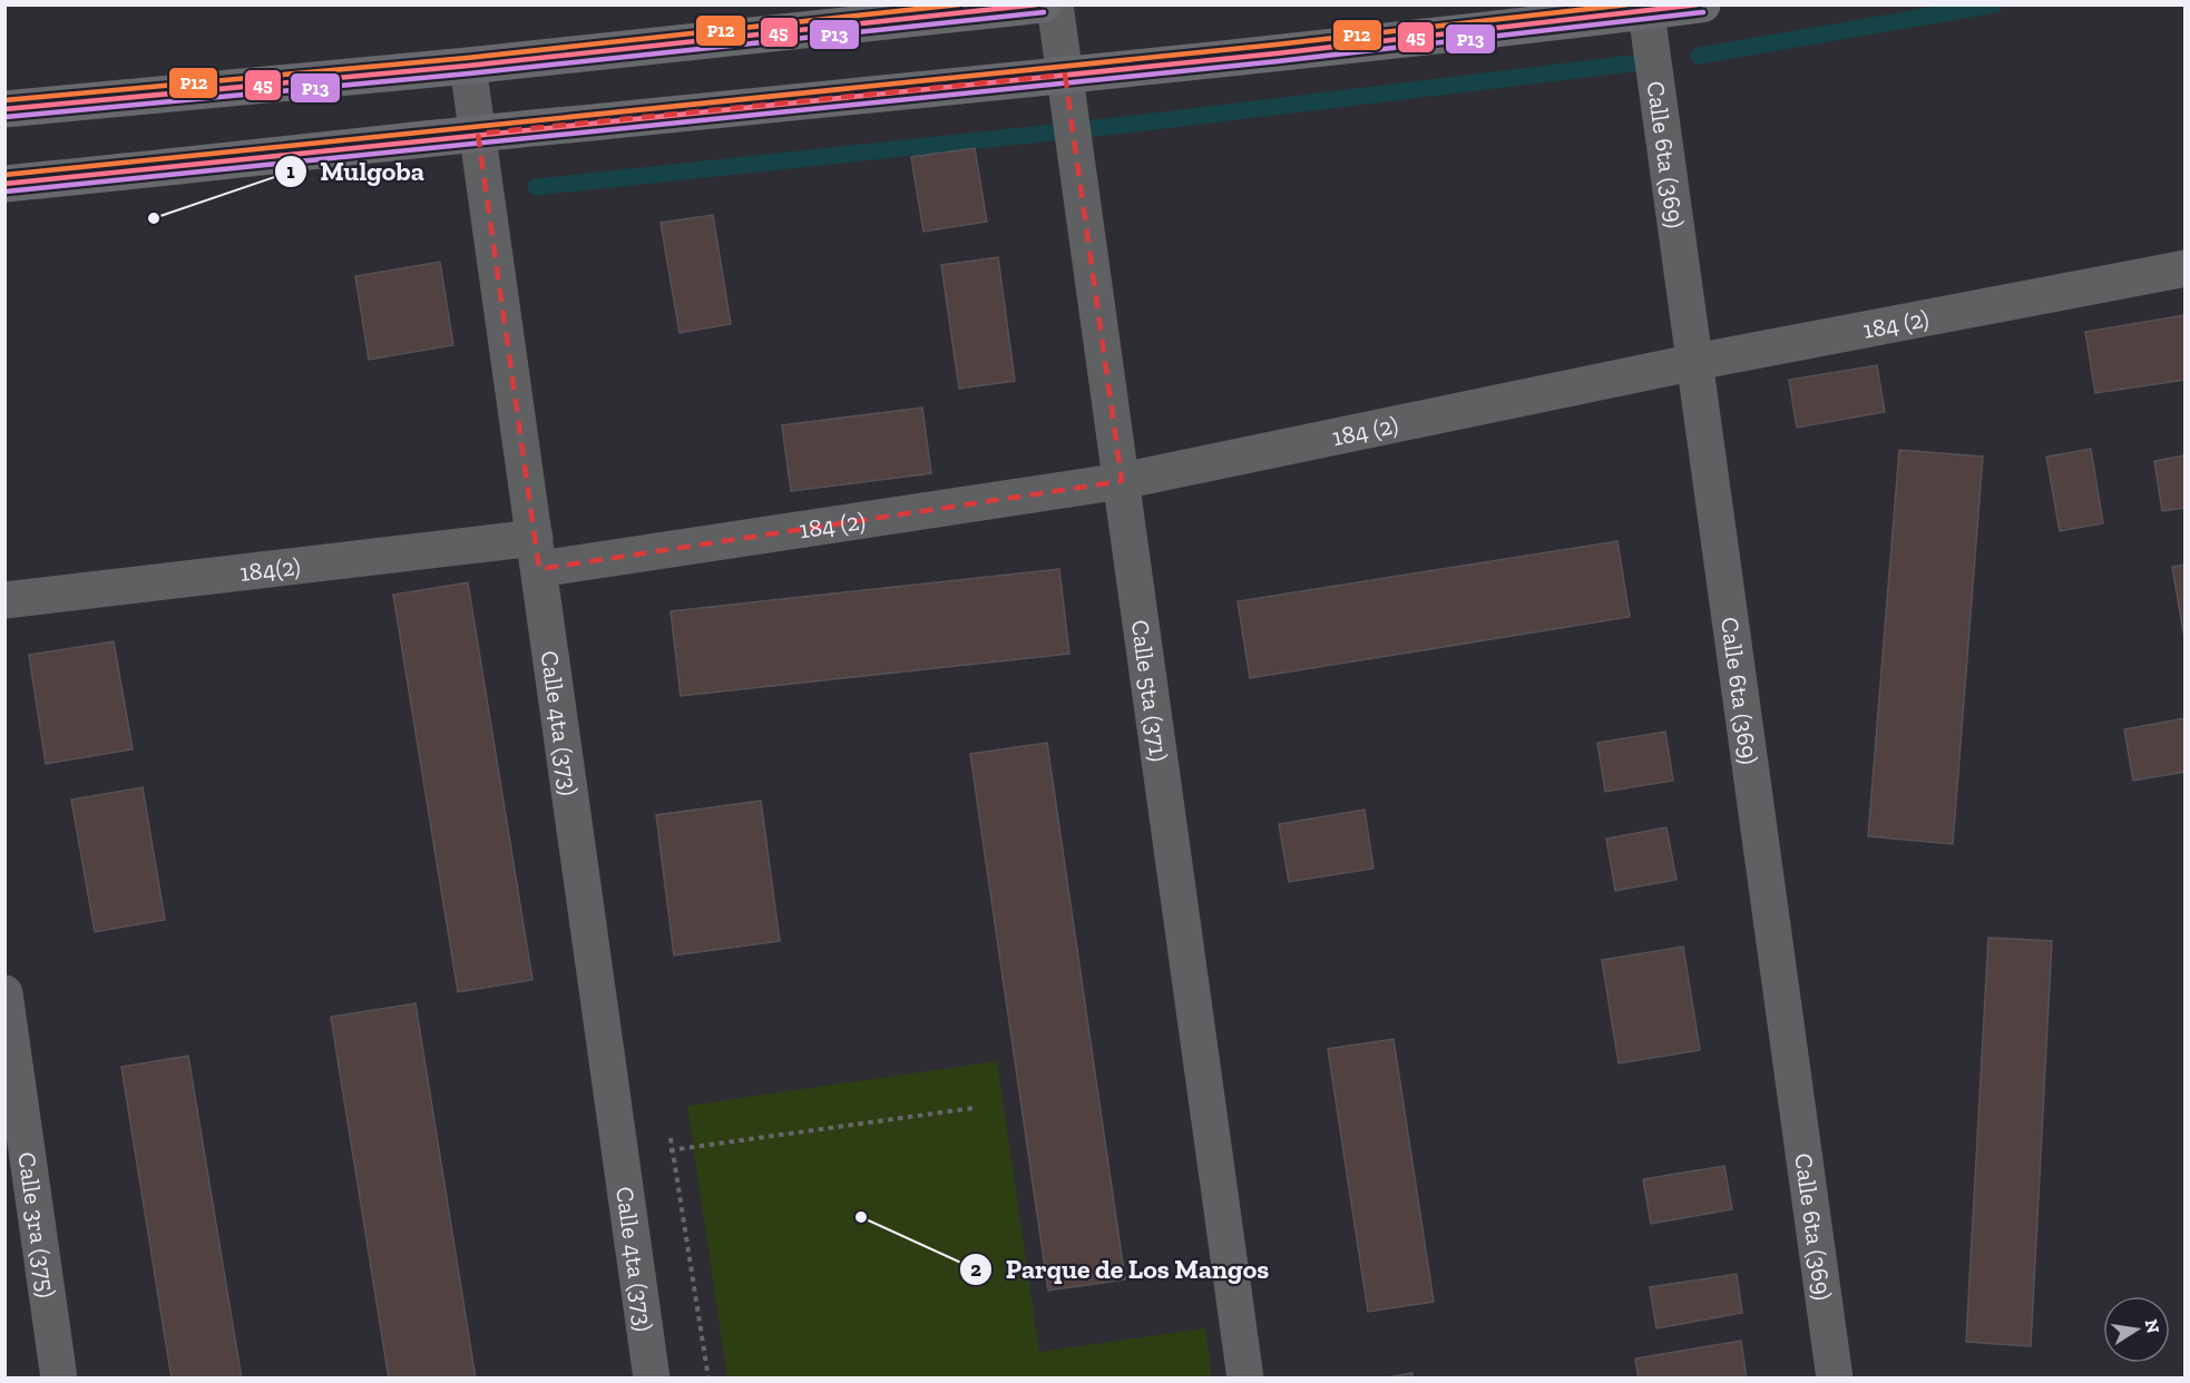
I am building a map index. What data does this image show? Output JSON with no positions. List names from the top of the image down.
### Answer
{
  "streets": {
    "street": [
      "Calle 6ta (369)",
      "184 (2)",
      "184(2)",
      "Calle 5ta (371)",
      "Calle 4ta (373)",
      "Calle 3ra (375)"
    ]
  },
  "crossings": [
    ["Calle 6ta (369)", "184 (2)"],
    ["184 (2)", "184(2)"],
    ["184 (2)", "Calle 5ta (371)"],
    ["184 (2)", "Calle 4ta (373)"],
    ["184(2)", "Calle 4ta (373)"]
  ],
  "places": ["Mulgoba", "Parque de Los Mangos"],
  "lines": ["transit line 45", "transit line P12", "transit line P13"],
  "north": "right"
}
